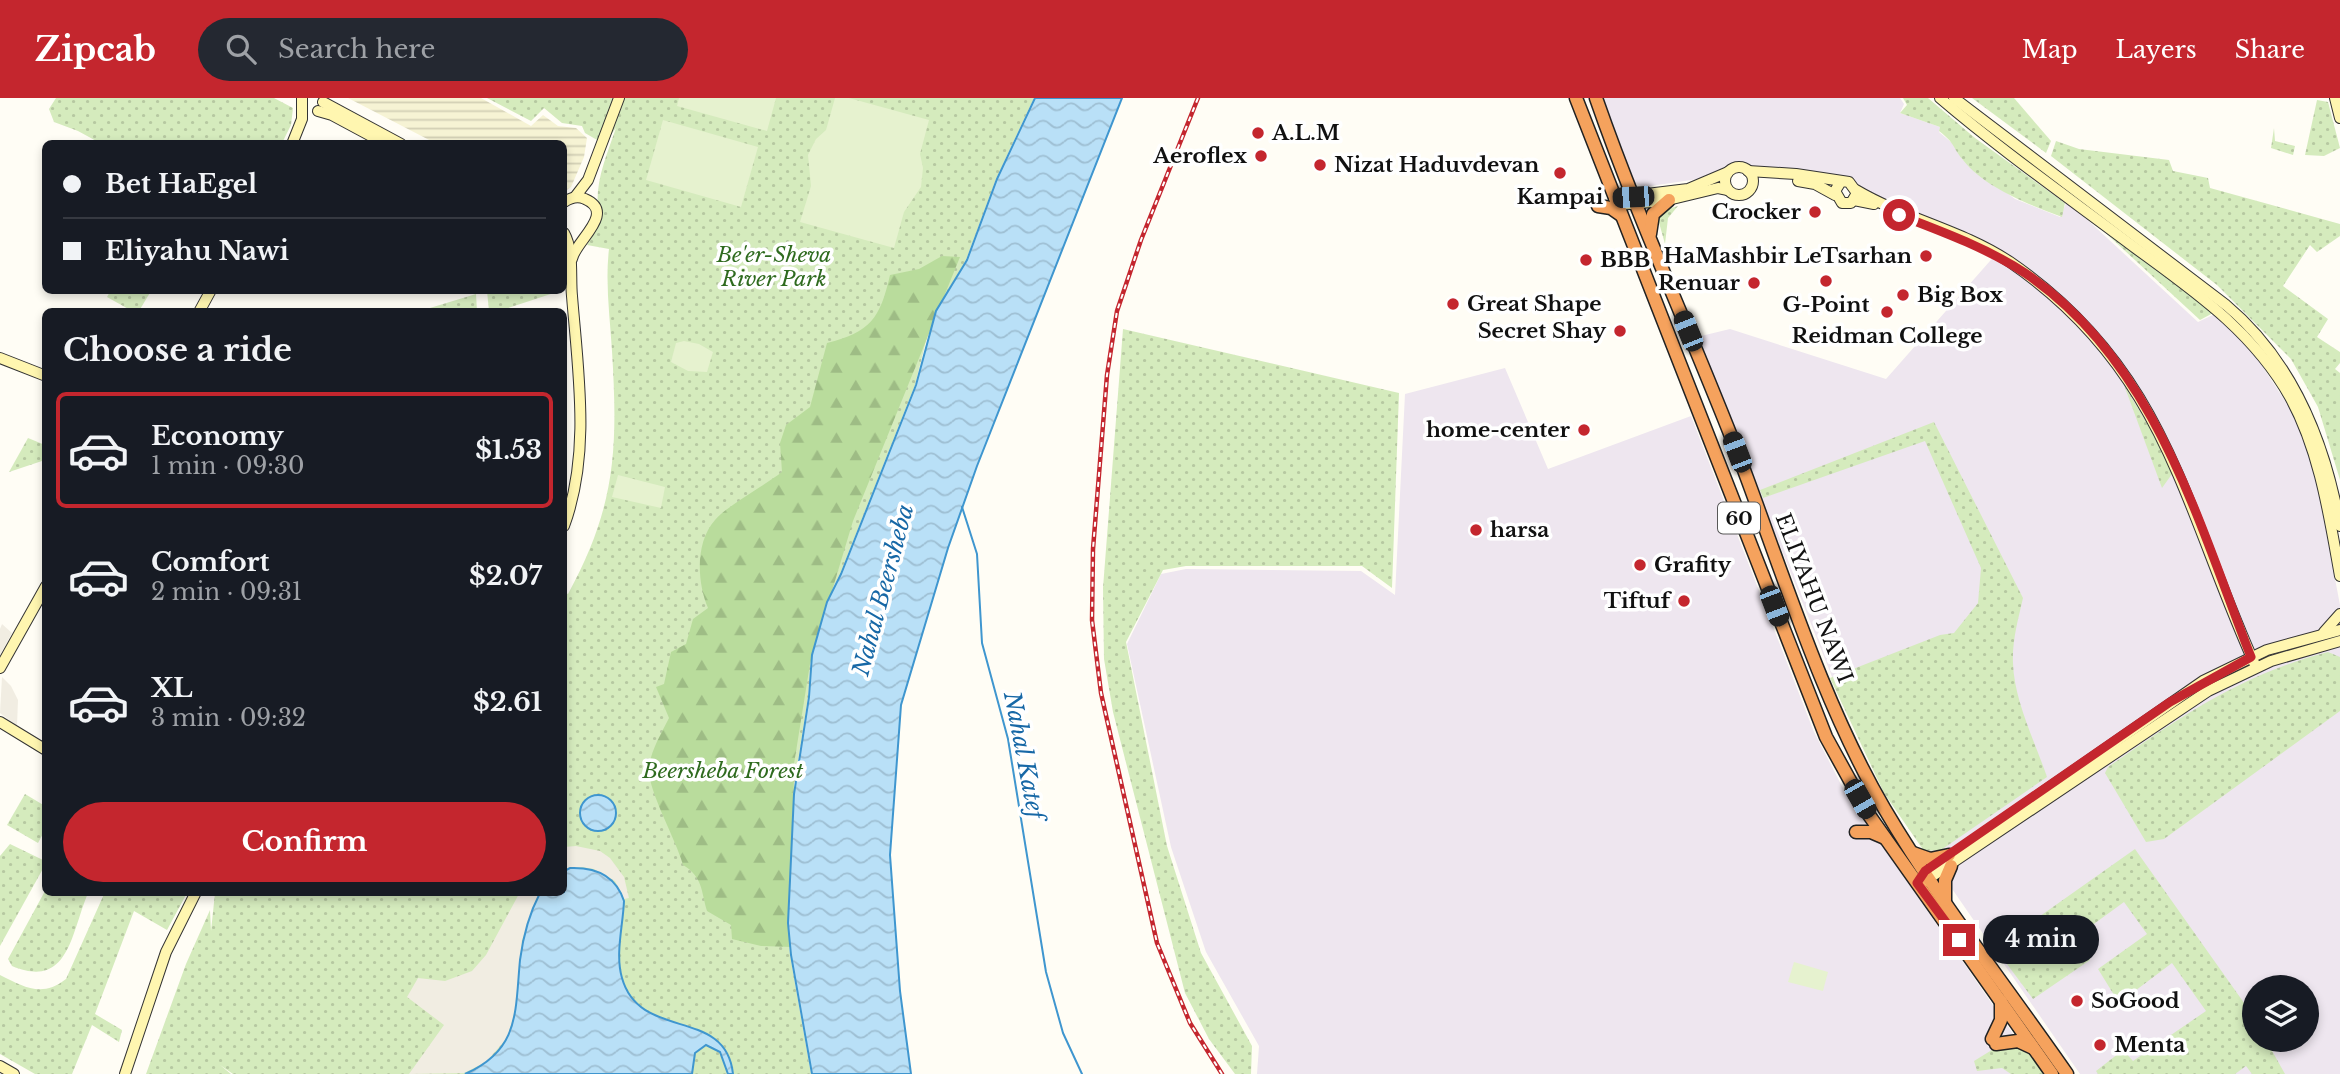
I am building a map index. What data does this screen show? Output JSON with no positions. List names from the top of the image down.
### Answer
{
  "streets": {
    "highway": ["60", "ELIYAHU NAWI"]
  },
  "water": ["Nahal Beersheba", "Nahal Katef"],
  "parks": ["Be'er-Sheva River Park", "Beersheba Forest"],
  "places": [
    "A.L.M",
    "Aeroflex",
    "Nizat Haduvdevan",
    "Kampai",
    "Crocker",
    "HaMashbir LeTsarhan",
    "BBB",
    "G-Point",
    "Renuar",
    "Big Box",
    "Great Shape",
    "Reidman College",
    "Secret Shay",
    "home-center",
    "harsa",
    "Grafity",
    "Tiftuf",
    "SoGood",
    "Menta"
  ],
  "page": {
    "header": "Zipcab",
    "search": "Search here",
    "nav": ["Map", "Layers", "Share"],
    "banner": ["Bet HaEgel", "Eliyahu Nawi"],
    "heading": "Choose a ride",
    "list": [
      {
        "name": "Economy",
        "note": "1 min · 09:30",
        "value": "$1.53"
      },
      {
        "name": "Comfort",
        "note": "2 min · 09:31",
        "value": "$2.07"
      },
      {
        "name": "XL",
        "note": "3 min · 09:32",
        "value": "$2.61"
      }
    ],
    "buttons": "Confirm",
    "bubble": "4 min"
  }
}
